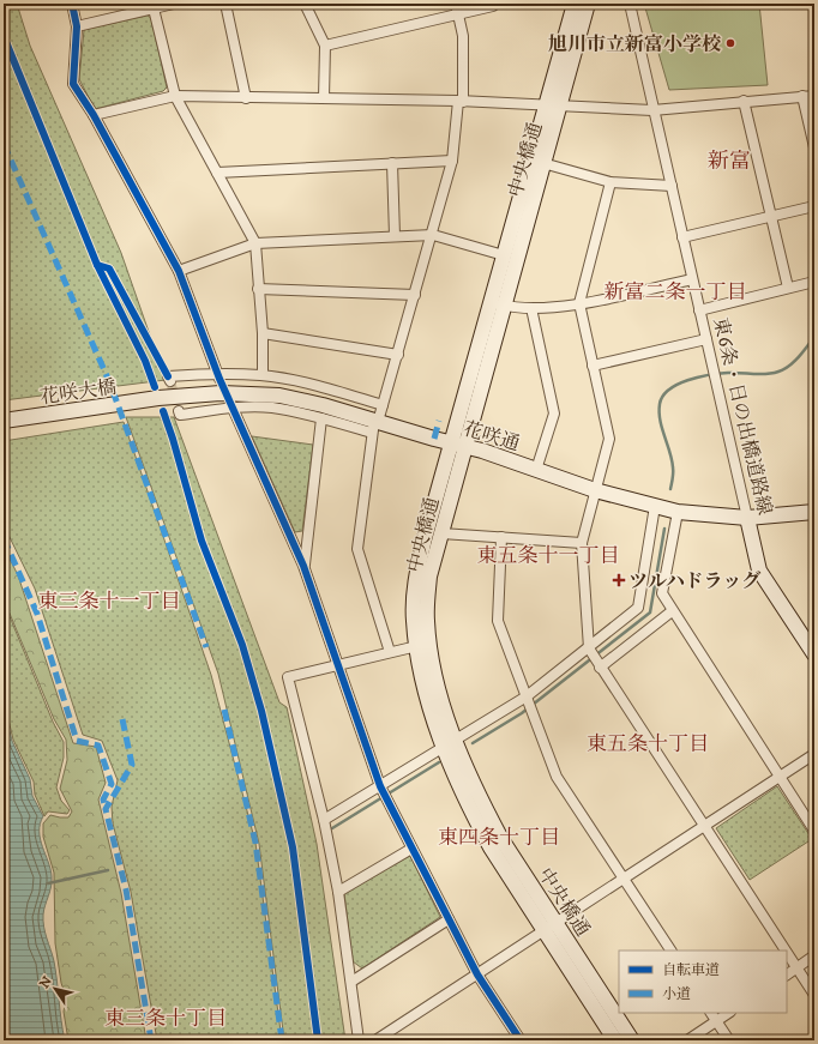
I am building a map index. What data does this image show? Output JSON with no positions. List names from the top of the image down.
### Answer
{
  "streets": {
    "street": [
      "中央橋通",
      "花咲大橋",
      "東6条・日の出橋道路線",
      "花咲通"
    ]
  },
  "crossings": [
    ["中央橋通", "花咲通"],
    ["花咲大橋", "花咲通"],
    ["東6条・日の出橋道路線", "花咲通"]
  ],
  "districts": [
    "新富",
    "新富二条一丁目",
    "東五条十一丁目",
    "東三条十一丁目",
    "東五条十丁目",
    "東四条十丁目",
    "東三条十丁目"
  ],
  "places": {
    "other": ["旭川市立新富小学校"],
    "health": ["ツルハドラッグ"]
  },
  "legend": ["自転車道", "小道"],
  "north": "top left"
}
